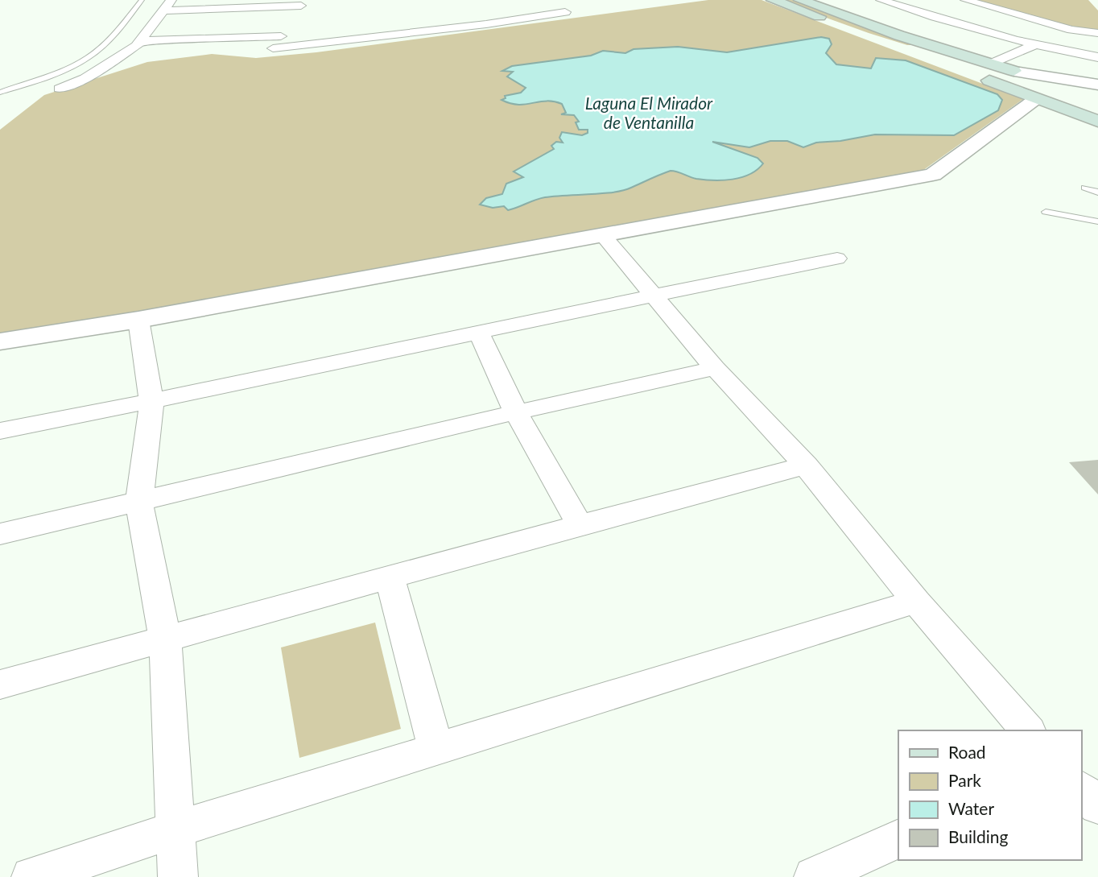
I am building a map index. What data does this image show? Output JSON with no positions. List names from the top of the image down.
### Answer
{
  "water": ["Laguna El Mirador de Ventanilla"],
  "legend": [
    "Road",
    "Park",
    "Water",
    "Building"
  ]
}
